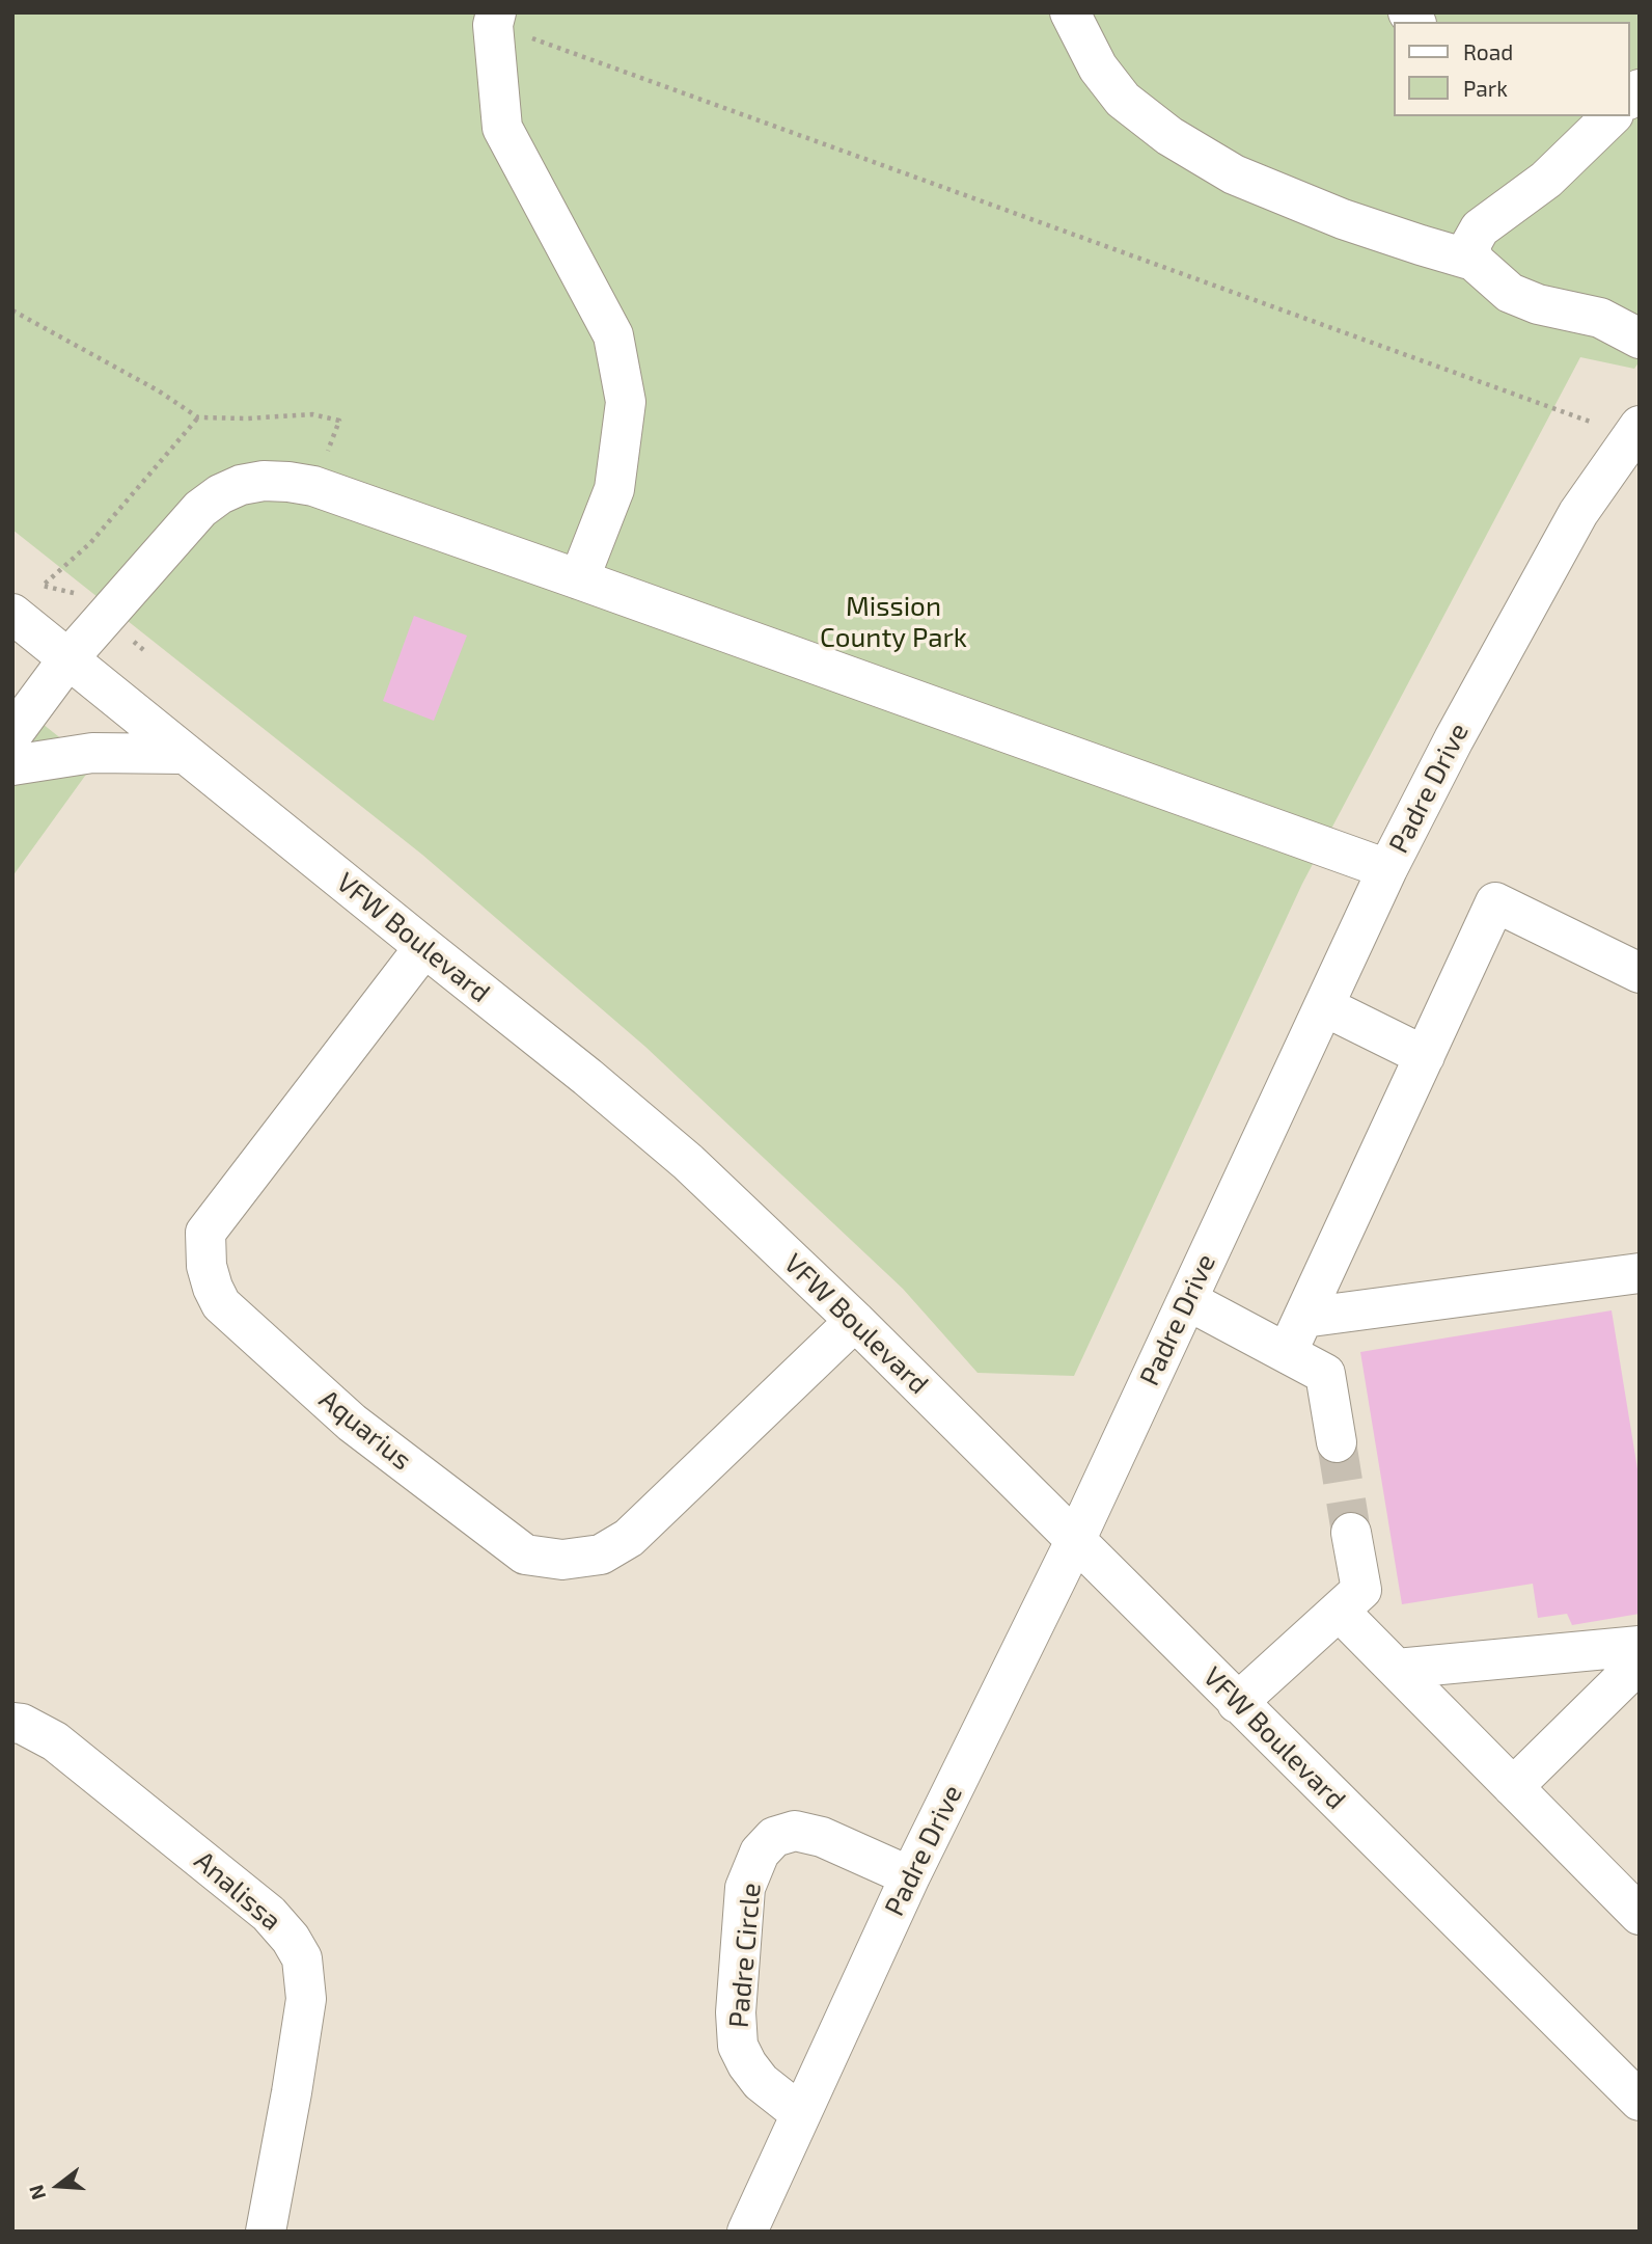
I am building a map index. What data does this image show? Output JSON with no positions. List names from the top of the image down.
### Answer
{
  "streets": {
    "street": [
      "Padre Drive",
      "VFW Boulevard",
      "Aquarius",
      "Analissa",
      "Padre Circle"
    ]
  },
  "crossings": [
    ["Padre Drive", "VFW Boulevard"],
    ["Padre Drive", "Padre Circle"],
    ["VFW Boulevard", "Aquarius"]
  ],
  "parks": ["Mission County Park"],
  "legend": ["Road", "Park"],
  "north": "left"
}
